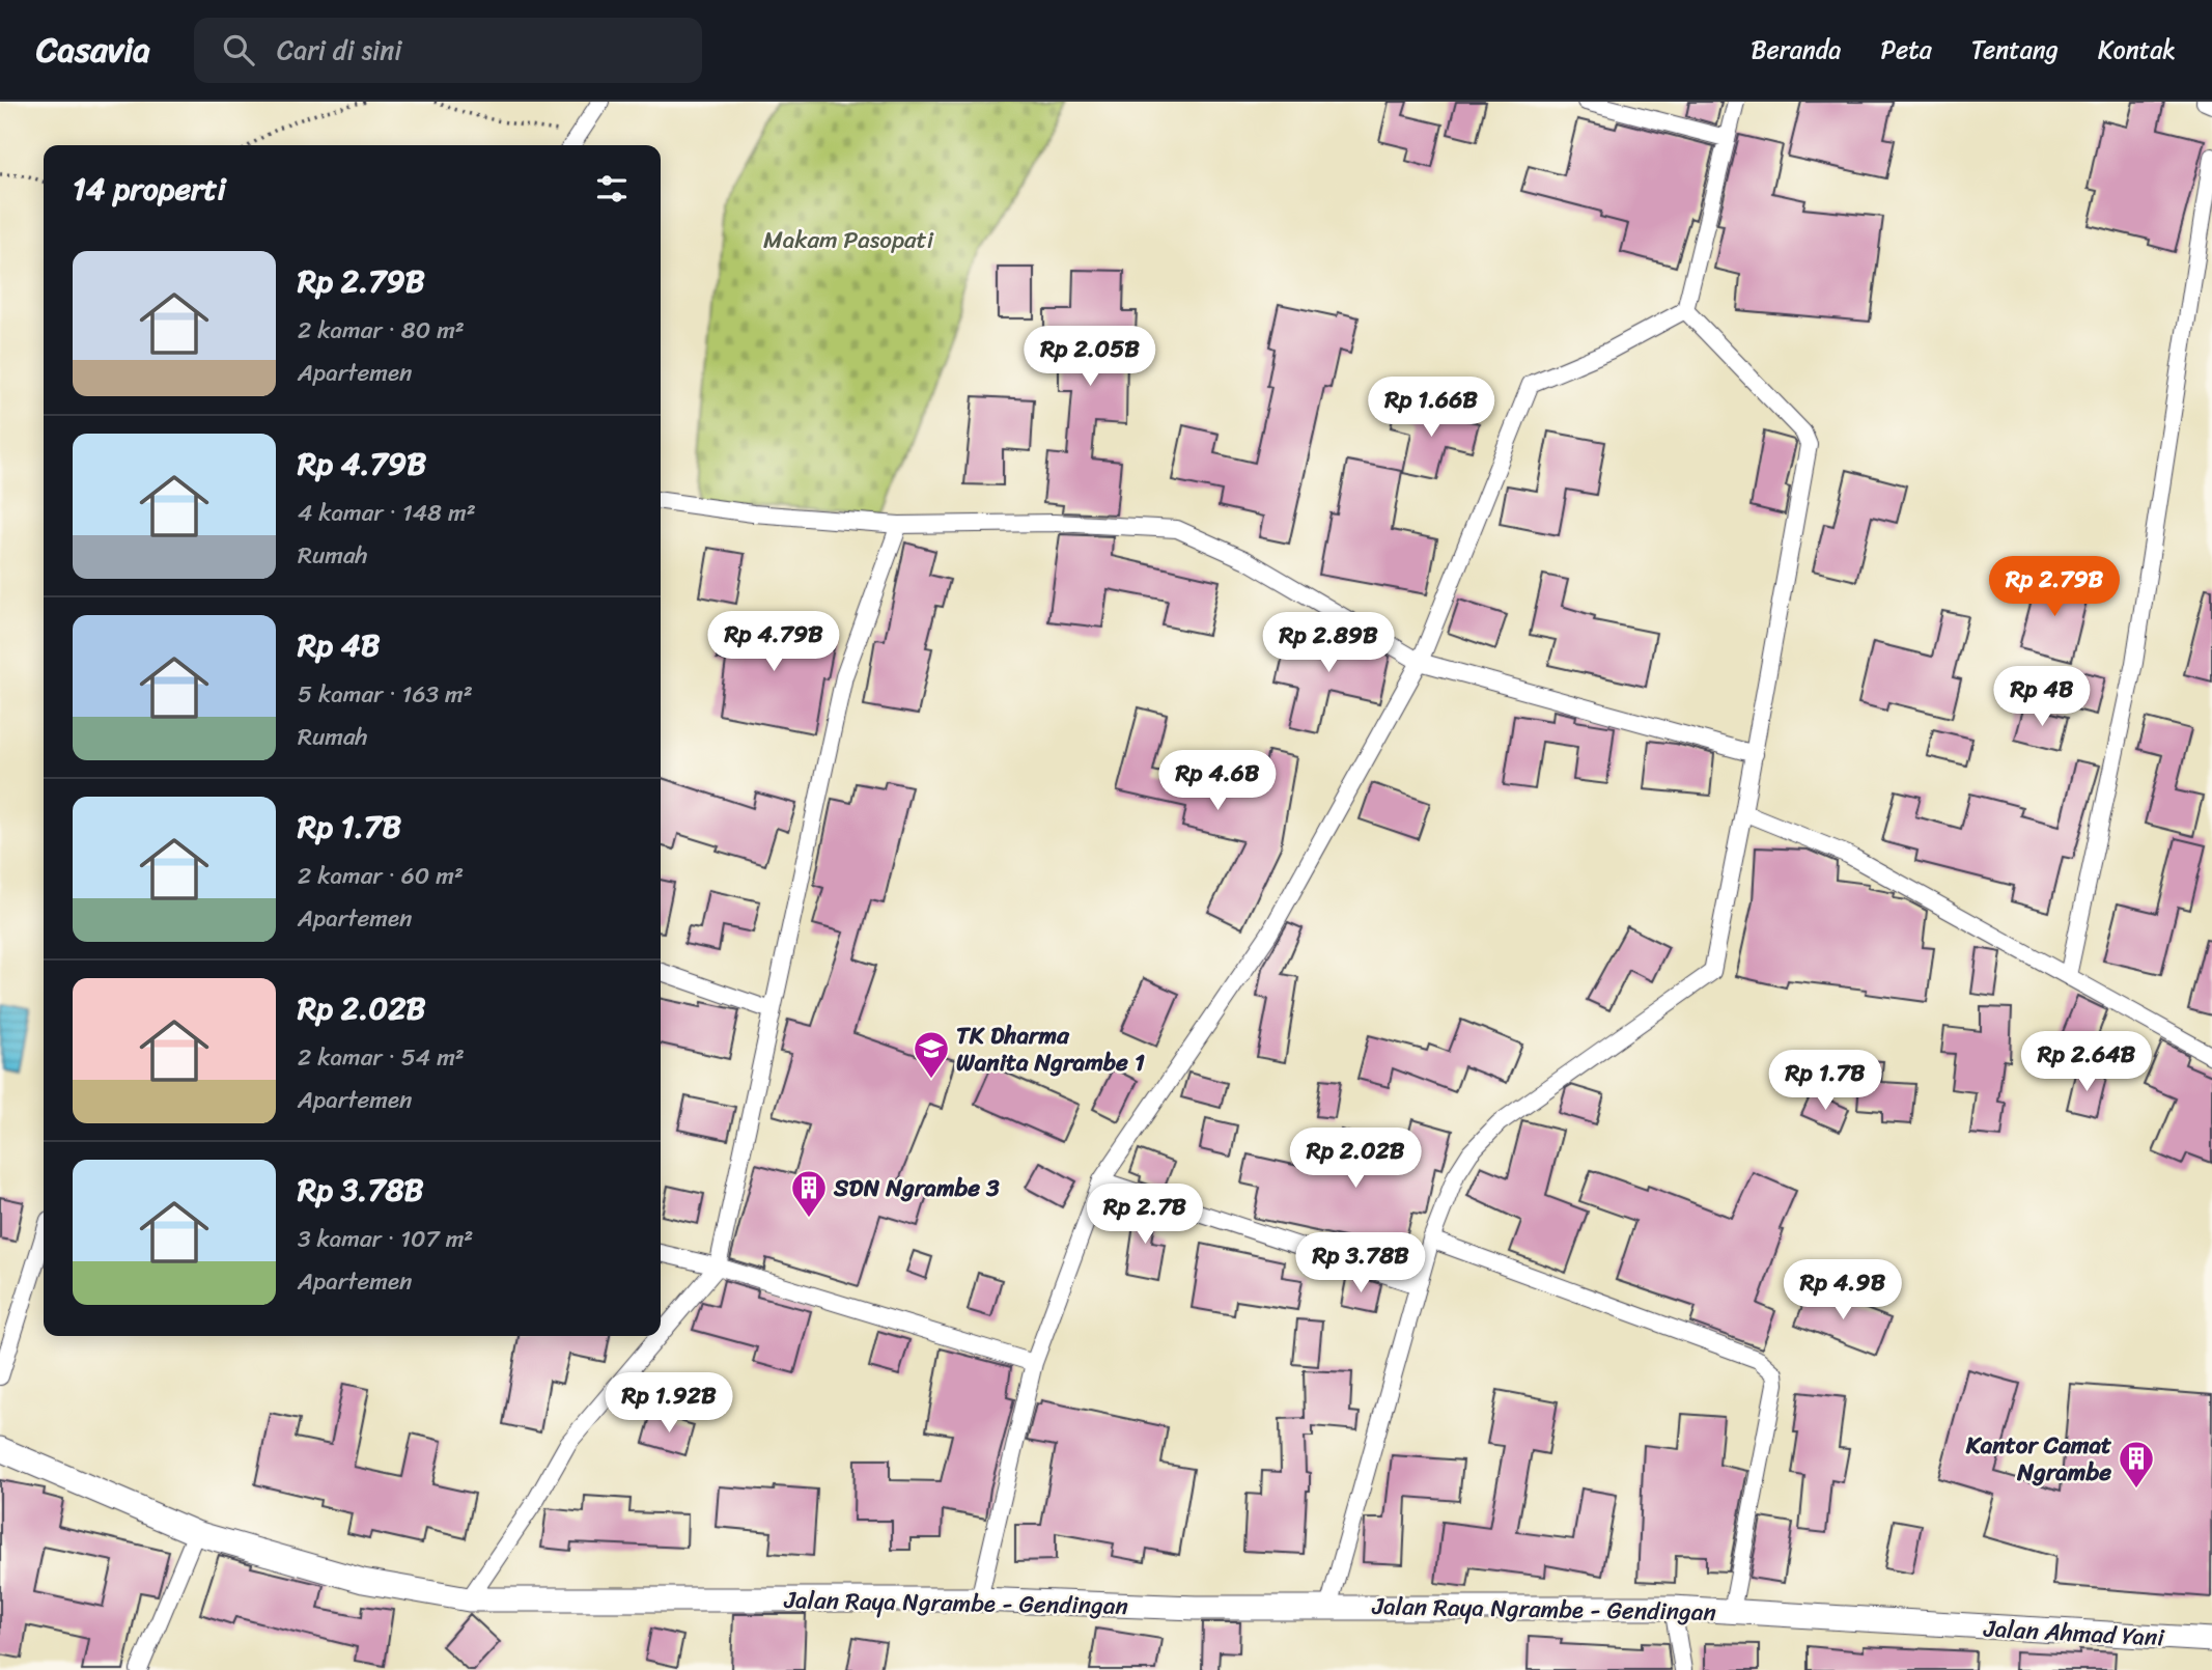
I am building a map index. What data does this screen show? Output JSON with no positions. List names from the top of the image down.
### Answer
{
  "streets": {
    "main road": ["Jalan Raya Ngrambe - Gendingan", "Jalan Ahmad Yani"]
  },
  "crossings": [
    ["Jalan Raya Ngrambe - Gendingan", "Jalan Ahmad Yani"]
  ],
  "parks": ["Makam Pasopati"],
  "places": {
    "school or university": ["TK Dharma Wanita Ngrambe 1"],
    "building": ["SDN Ngrambe 3", "Kantor Camat Ngrambe"]
  },
  "page": {
    "header": "Casavia",
    "search": "Cari di sini",
    "nav": [
      "Beranda",
      "Peta",
      "Tentang",
      "Kontak"
    ],
    "heading": "14 properti",
    "list": [
      {
        "name": "Rp 2.79B",
        "note": "2 kamar · 80 m² · Apartemen"
      },
      {
        "name": "Rp 4.79B",
        "note": "4 kamar · 148 m² · Rumah"
      },
      {
        "name": "Rp 4B",
        "note": "5 kamar · 163 m² · Rumah"
      },
      {
        "name": "Rp 1.7B",
        "note": "2 kamar · 60 m² · Apartemen"
      },
      {
        "name": "Rp 2.02B",
        "note": "2 kamar · 54 m² · Apartemen"
      },
      {
        "name": "Rp 3.78B",
        "note": "3 kamar · 107 m² · Apartemen"
      }
    ],
    "price": [
      "Rp 2.05B",
      "Rp 1.66B",
      "Rp 2.79B",
      "Rp 4.79B",
      "Rp 2.89B",
      "Rp 4B",
      "Rp 4.6B",
      "Rp 2.64B",
      "Rp 1.7B",
      "Rp 2.02B",
      "Rp 2.7B",
      "Rp 3.78B",
      "Rp 4.9B",
      "Rp 1.92B"
    ]
  }
}
